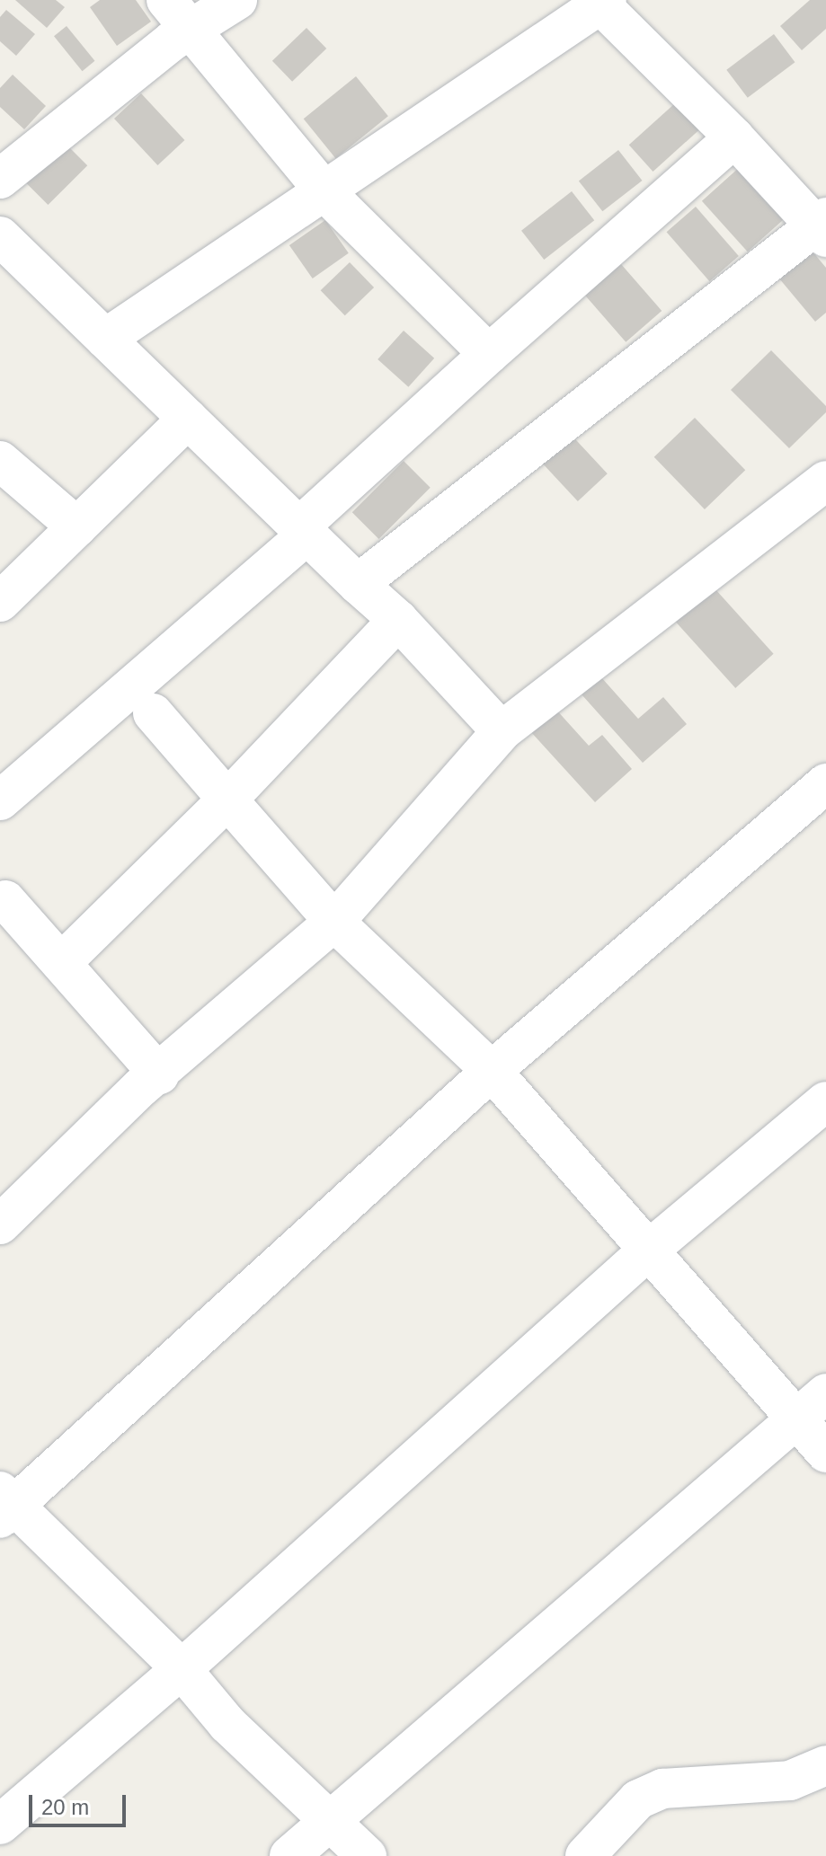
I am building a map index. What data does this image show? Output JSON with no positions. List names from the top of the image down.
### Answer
{
  "scale_bar": "20 m"
}
